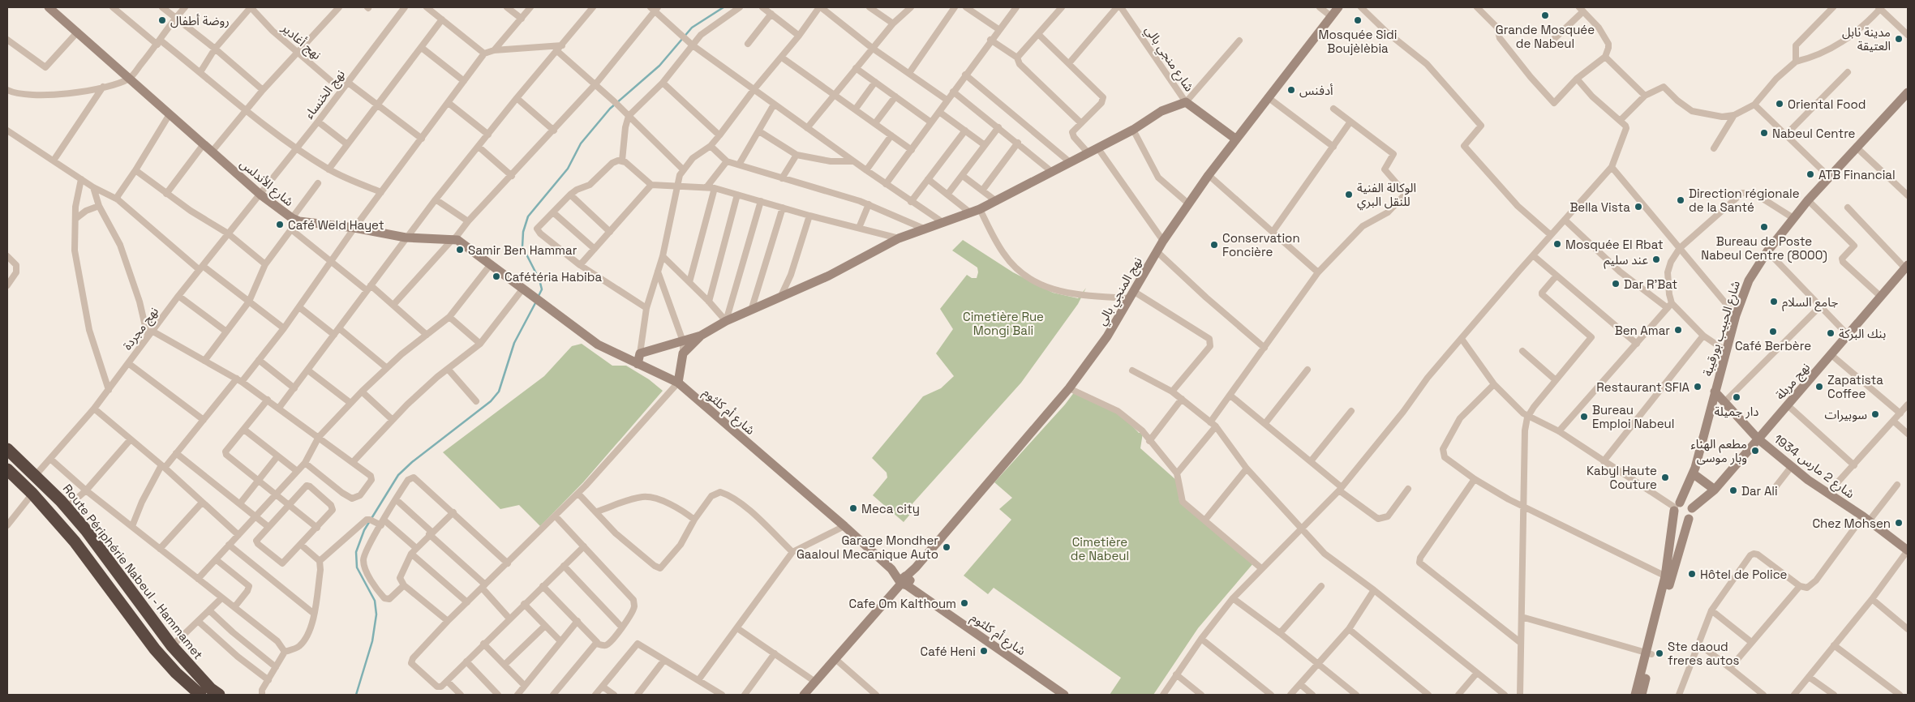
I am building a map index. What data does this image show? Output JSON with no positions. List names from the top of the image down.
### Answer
{
  "streets": {
    "highway": ["Route Périphérie Nabeul - Hammamet"],
    "street": [
      "نهج أغادير",
      "شارع منجي بالي",
      "نهج الخنساء",
      "شارع الأندلس",
      "نهج المنجي بالي",
      "نهج مجردة",
      "شارع الحبيب بورقيبة",
      "نهج مربلة",
      "شارع أم كلثوم",
      "شارع 2 مارس 1934"
    ]
  },
  "crossings": [
    ["نهج أغادير", "نهج الخنساء"],
    ["نهج الخنساء", "شارع الأندلس"],
    ["نهج الخنساء", "نهج مجردة"],
    ["شارع الأندلس", "نهج مجردة"],
    ["نهج المنجي بالي", "شارع أم كلثوم"],
    ["نهج مجردة", "Route Périphérie Nabeul - Hammamet"],
    ["شارع الحبيب بورقيبة", "نهج مربلة"],
    ["شارع الحبيب بورقيبة", "شارع 2 مارس 1934"],
    ["نهج مربلة", "شارع 2 مارس 1934"]
  ],
  "parks": ["Cimetière Rue Mongi Bali", "Cimetière de Nabeul"],
  "places": [
    "Grande Mosquée de Nabeul",
    "روضة أطفال",
    "Mosquée Sidi Boujèlèbia",
    "مدينة نابل العتيقة",
    "أدفنس",
    "Oriental Food",
    "Nabeul Centre",
    "ATB Financial",
    "الوكالة الفنية للنقل البري",
    "Direction régionale de la Santé",
    "Bella Vista",
    "Café Weld Hayet",
    "Bureau de Poste Nabeul Centre (8000)",
    "Mosquée El Rbat",
    "Conservation Foncière",
    "Samir Ben Hammar",
    "عند سليم",
    "Cafétéria Habiba",
    "Dar R'Bat",
    "جامع السلام",
    "Ben Amar",
    "Café Berbère",
    "بنك البركة",
    "Restaurant SFIA",
    "Zapatista Coffee",
    "دار جميلة",
    "سوبيرات",
    "Bureau Emploi Nabeul",
    "مطعم الهناء وبار موسى",
    "Kabyl Haute Couture",
    "Dar Ali",
    "Meca city",
    "Chez Mohsen",
    "Garage Mondher Gaaloul Mecanique Auto",
    "Hôtel de Police",
    "Cafe Om Kalthoum",
    "Café Heni",
    "Ste daoud freres autos"
  ]
}
